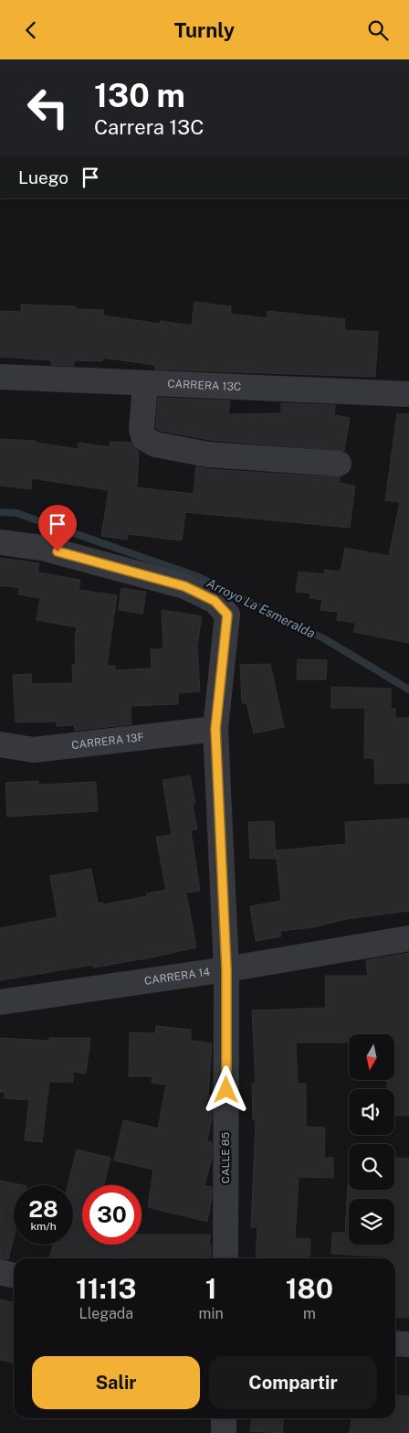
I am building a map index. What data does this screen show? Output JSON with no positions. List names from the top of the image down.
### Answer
{
  "streets": {
    "street": [
      "CARRERA 13C",
      "CARRERA 13F",
      "CARRERA 14",
      "CALLE 85"
    ]
  },
  "crossings": [
    ["CARRERA 13F", "CALLE 85"],
    ["CARRERA 14", "CALLE 85"]
  ],
  "water": ["Arroyo La Esmeralda"],
  "north": "bottom",
  "page": {
    "header": "Turnly",
    "turn": ["130 m", "Carrera 13C"],
    "then": "Luego",
    "speed": "28 km/h",
    "limit": "30",
    "eta": [
      "11:13",
      "Llegada",
      "1",
      "min",
      "180",
      "m"
    ],
    "buttons": ["Salir", "Compartir"]
  }
}
